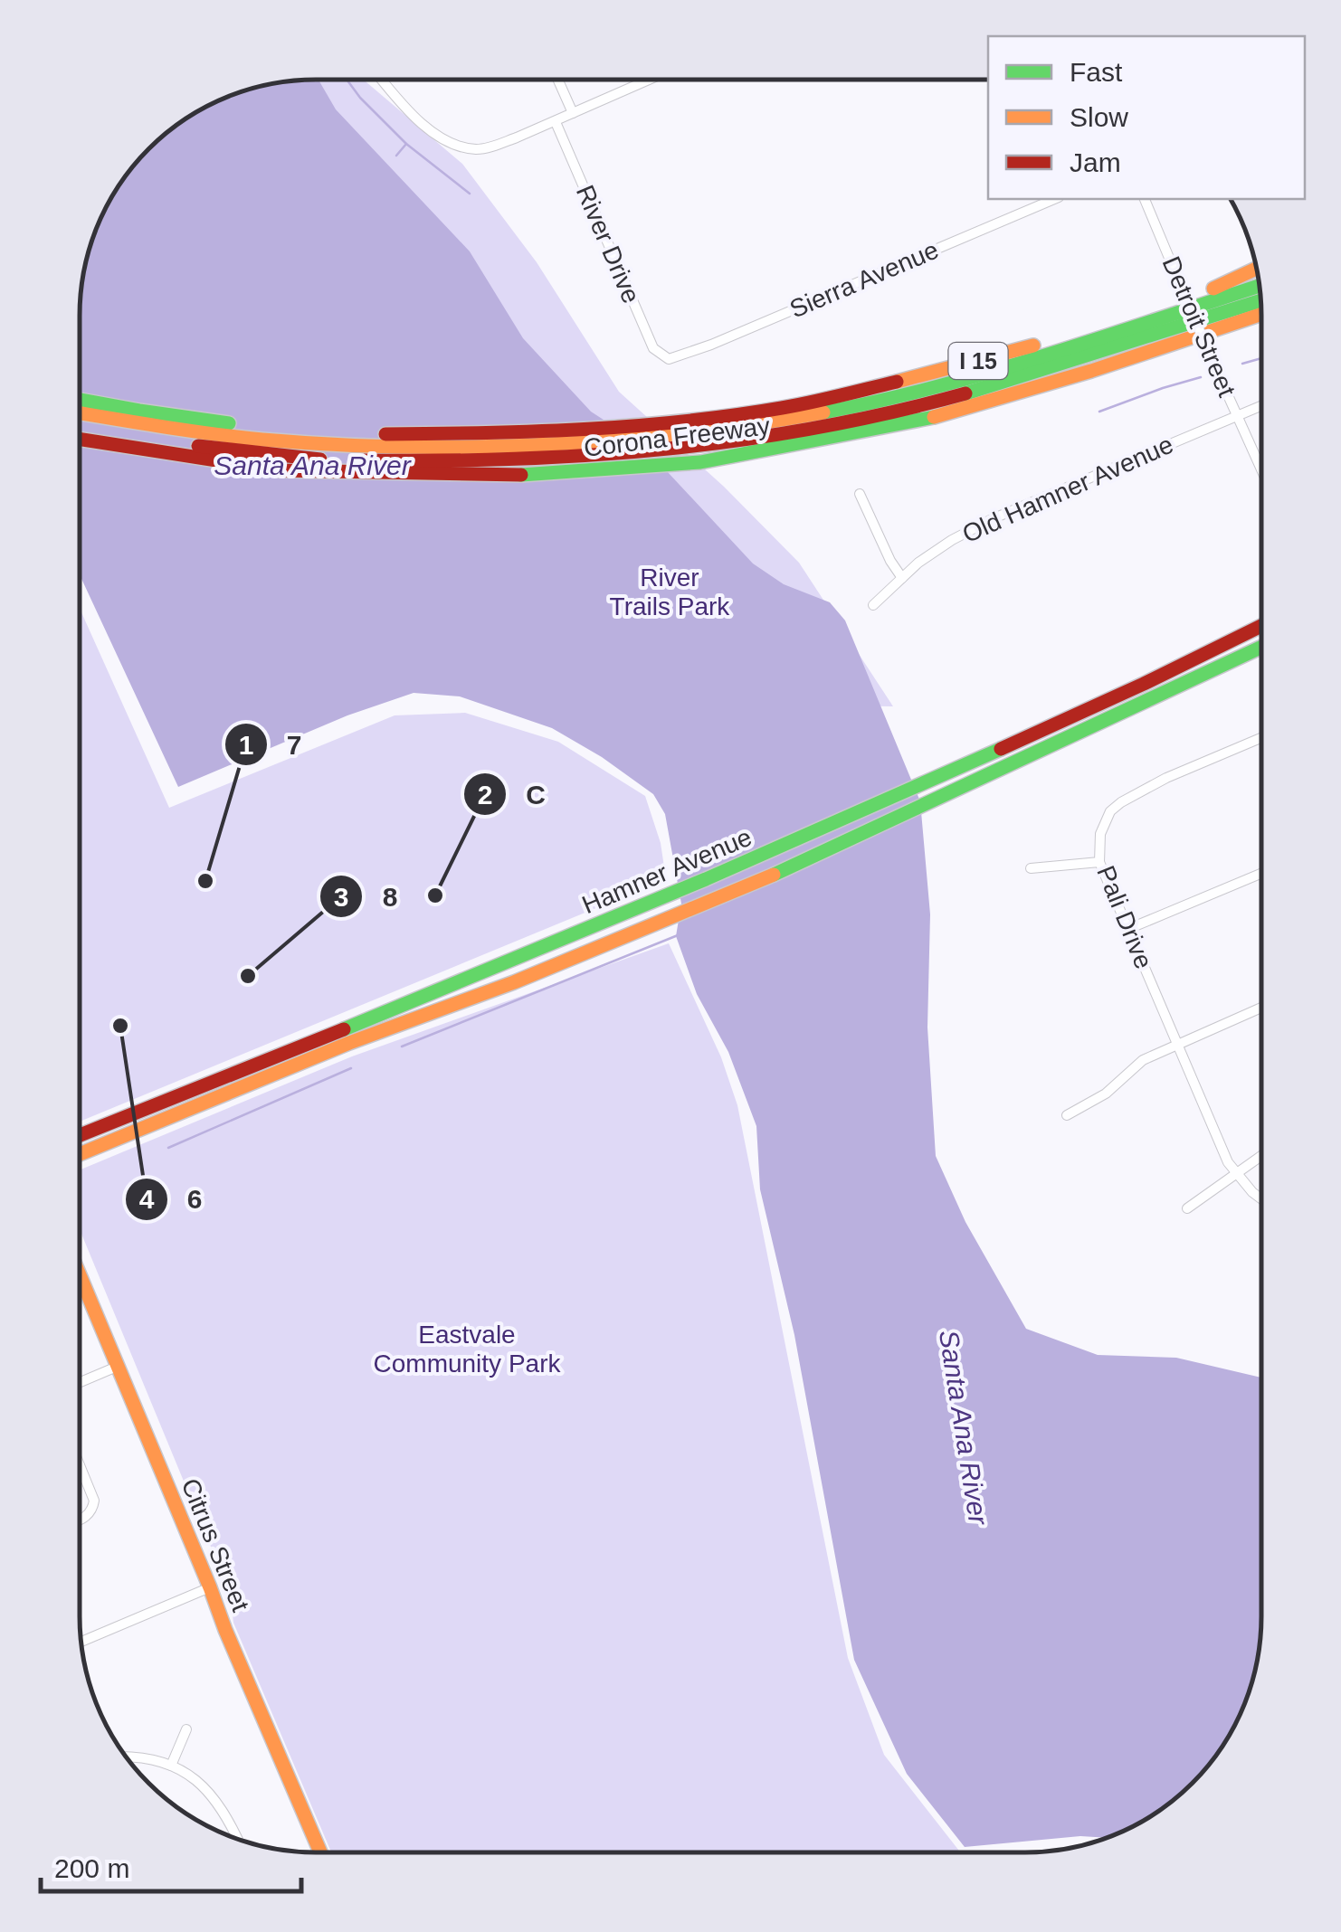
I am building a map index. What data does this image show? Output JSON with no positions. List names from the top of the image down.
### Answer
{
  "streets": {
    "main road": [
      "I 15",
      "Corona Freeway",
      "Hamner Avenue",
      "Citrus Street"
    ],
    "street": [
      "River Drive",
      "Sierra Avenue",
      "Detroit Street",
      "Old Hamner Avenue",
      "Pali Drive"
    ]
  },
  "crossings": [
    ["River Drive", "Sierra Avenue"],
    ["Detroit Street", "Old Hamner Avenue"]
  ],
  "water": ["Santa Ana River"],
  "parks": ["River Trails Park", "Eastvale Community Park"],
  "places": [
    "7",
    "C",
    "8",
    "6"
  ],
  "legend": ["Fast", "Slow", "Jam"],
  "scale_bar": "200 m"
}
